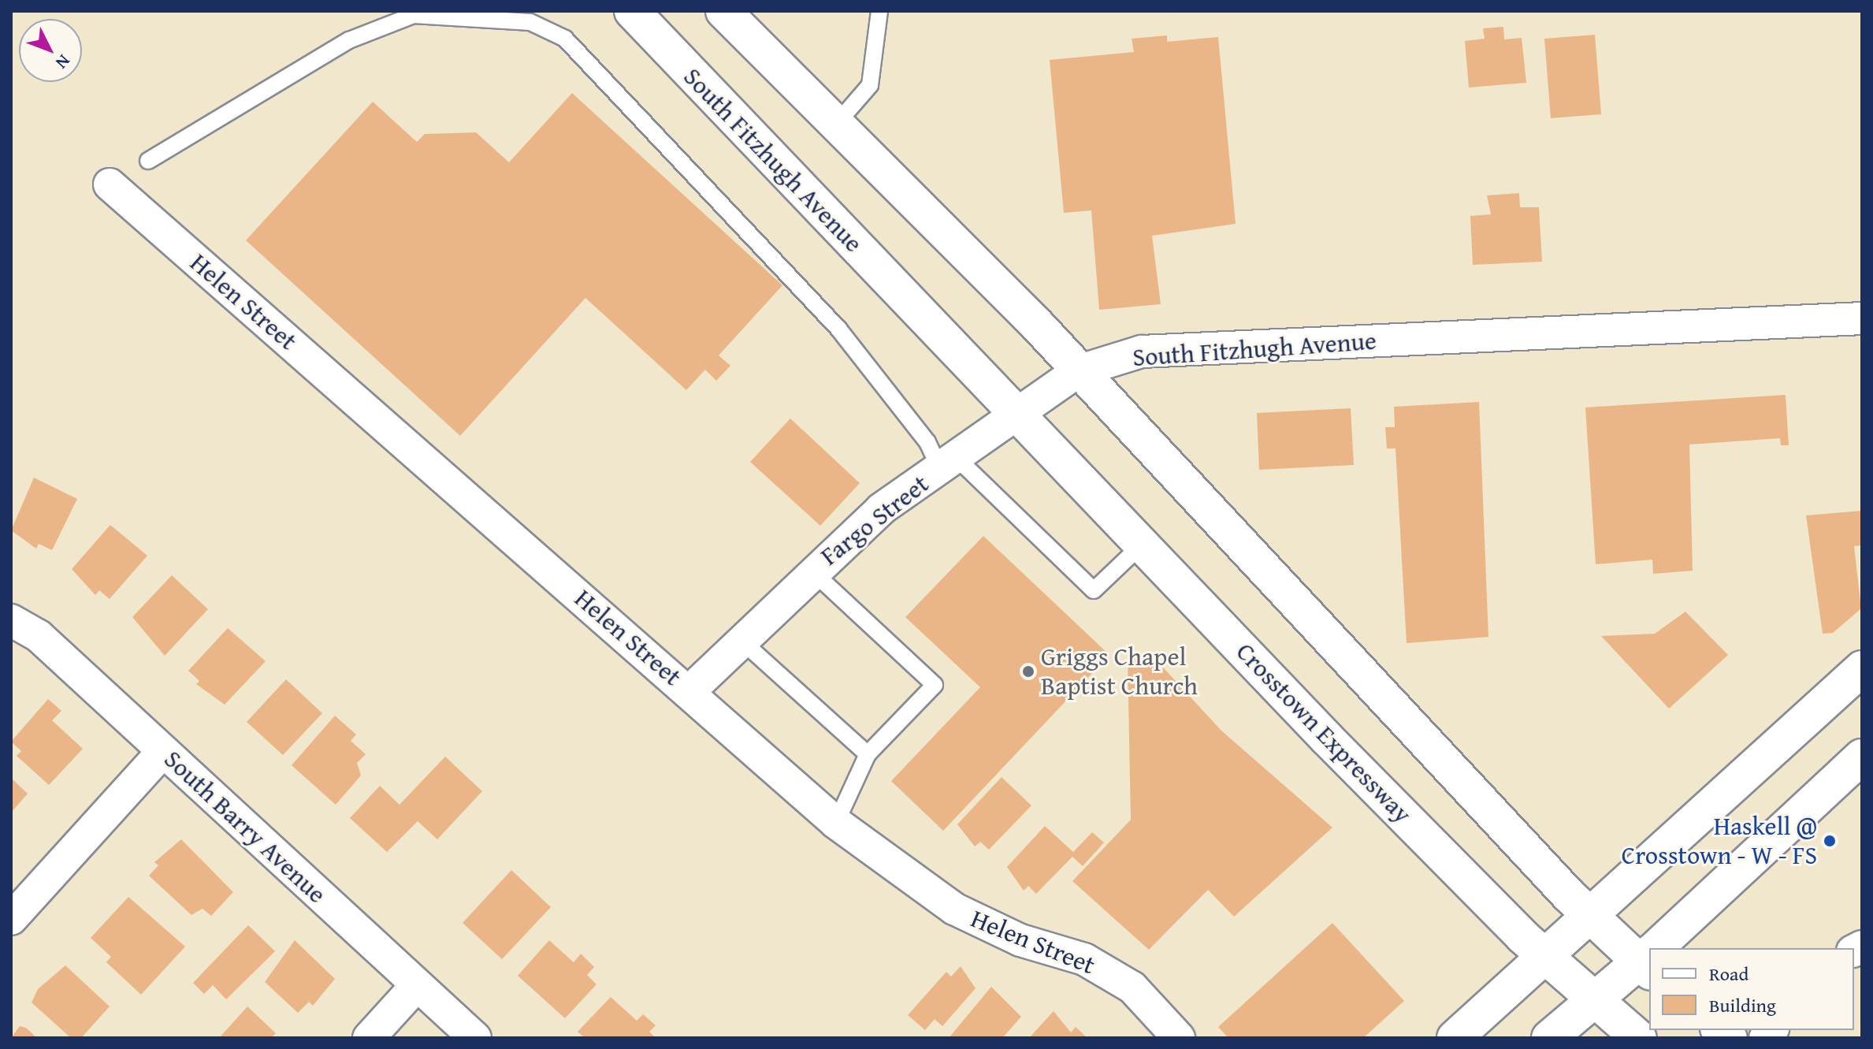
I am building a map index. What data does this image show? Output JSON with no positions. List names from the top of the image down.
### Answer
{
  "streets": {
    "main road": ["South Fitzhugh Avenue", "Crosstown Expressway"],
    "street": ["Helen Street", "Fargo Street", "South Barry Avenue"]
  },
  "crossings": [
    ["South Fitzhugh Avenue", "Fargo Street"],
    ["South Fitzhugh Avenue", "Crosstown Expressway"],
    ["Helen Street", "Fargo Street"],
    ["Fargo Street", "Crosstown Expressway"]
  ],
  "places": ["Griggs Chapel Baptist Church", "Haskell @ Crosstown - W - FS"],
  "legend": ["Road", "Building"],
  "north": "bottom right"
}
